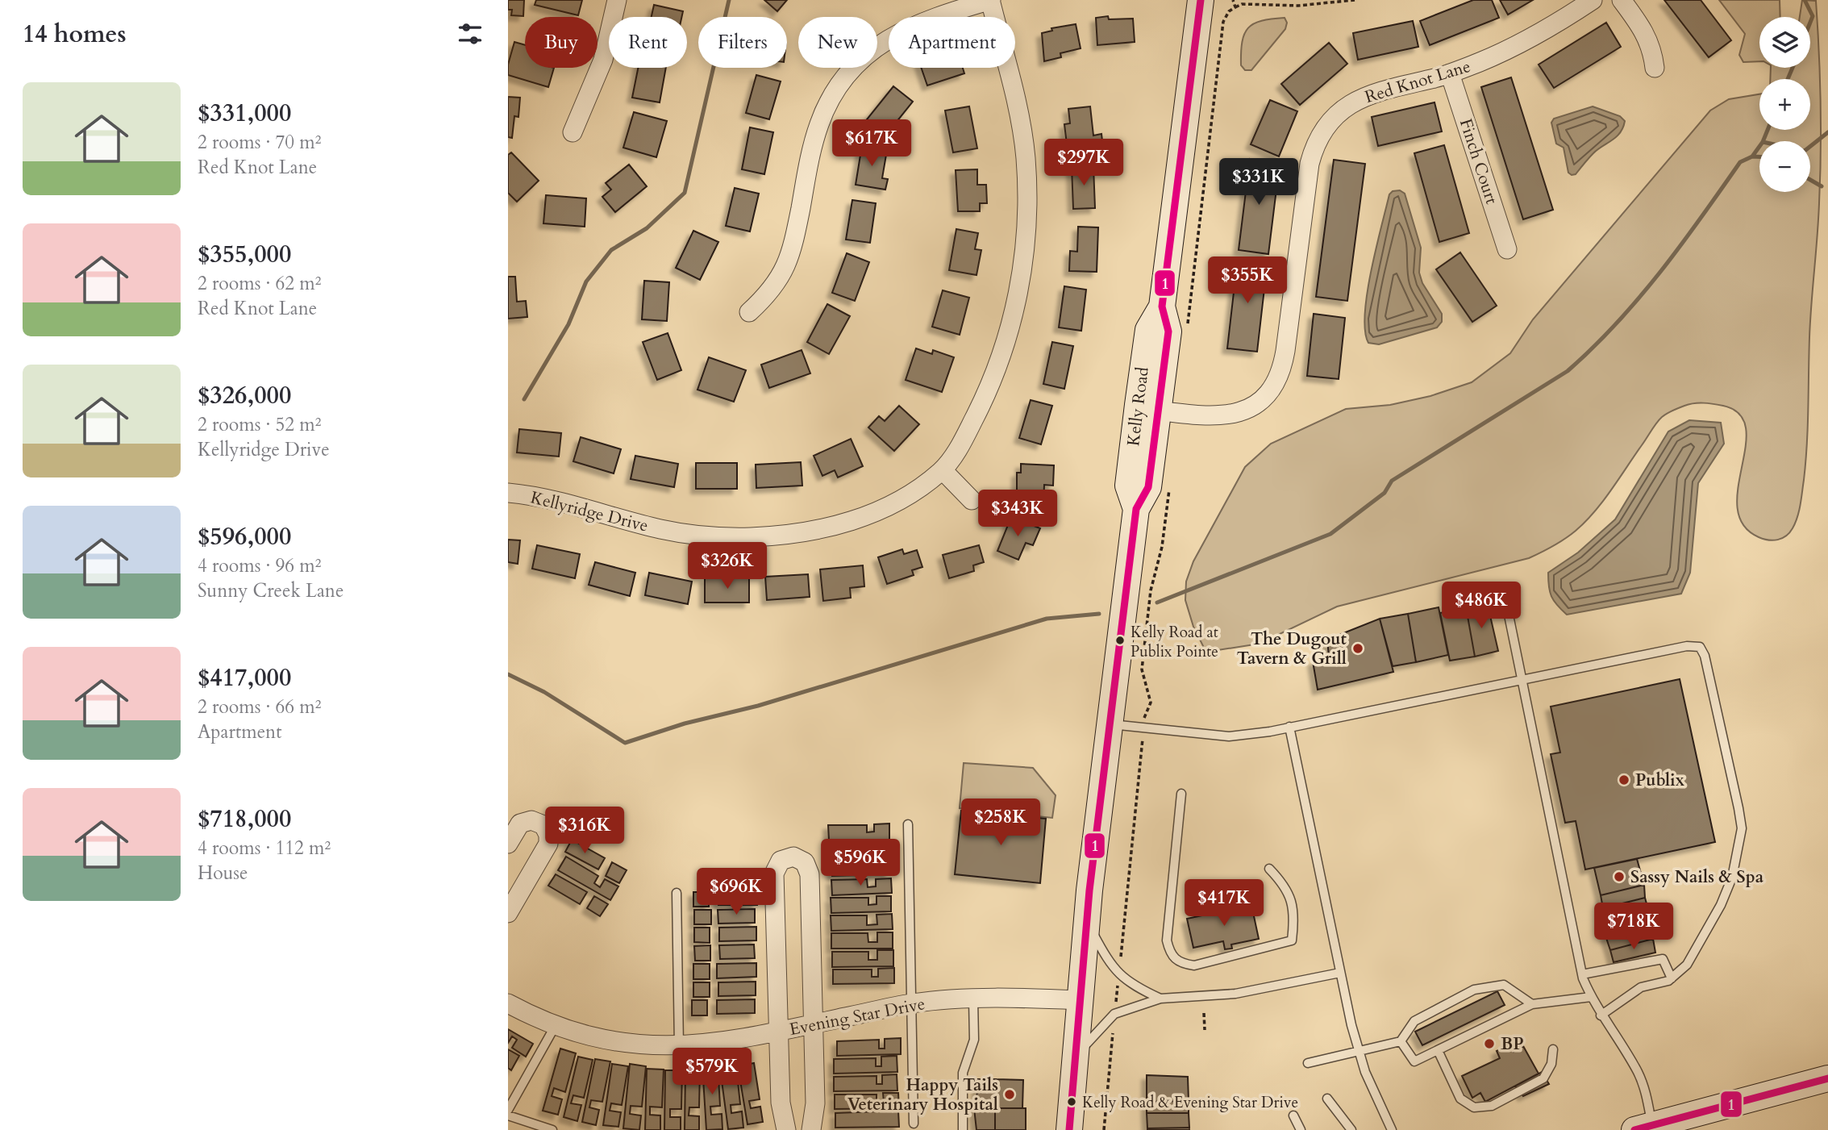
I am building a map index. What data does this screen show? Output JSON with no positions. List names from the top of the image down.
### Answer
{
  "streets": {
    "main road": ["Kelly Road"],
    "street": [
      "Red Knot Lane",
      "Finch Court",
      "Kellyridge Drive",
      "Evening Star Drive"
    ]
  },
  "crossings": [
    ["Red Knot Lane", "Finch Court"],
    ["Red Knot Lane", "Kelly Road"],
    ["Kelly Road", "Evening Star Drive"]
  ],
  "places": [
    "Kelly Road at Publix Pointe",
    "The Dugout Tavern & Grill",
    "Publix",
    "Sassy Nails & Spa",
    "BP",
    "Happy Tails Veterinary Hospital",
    "Kelly Road & Evening Star Drive"
  ],
  "lines": ["transit line 1"],
  "page": {
    "heading": "14 homes",
    "map_buttons": ["+", "−"],
    "chip": [
      "Buy",
      "Rent",
      "Filters",
      "New",
      "Apartment"
    ],
    "list": [
      {
        "name": "$331,000",
        "note": "2 rooms · 70 m² · Red Knot Lane"
      },
      {
        "name": "$355,000",
        "note": "2 rooms · 62 m² · Red Knot Lane"
      },
      {
        "name": "$326,000",
        "note": "2 rooms · 52 m² · Kellyridge Drive"
      },
      {
        "name": "$596,000",
        "note": "4 rooms · 96 m² · Sunny Creek Lane"
      },
      {
        "name": "$417,000",
        "note": "2 rooms · 66 m² · Apartment"
      },
      {
        "name": "$718,000",
        "note": "4 rooms · 112 m² · House"
      }
    ],
    "price": [
      "$617K",
      "$297K",
      "$331K",
      "$355K",
      "$343K",
      "$326K",
      "$486K",
      "$258K",
      "$316K",
      "$596K",
      "$696K",
      "$417K",
      "$718K",
      "$579K"
    ]
  }
}
